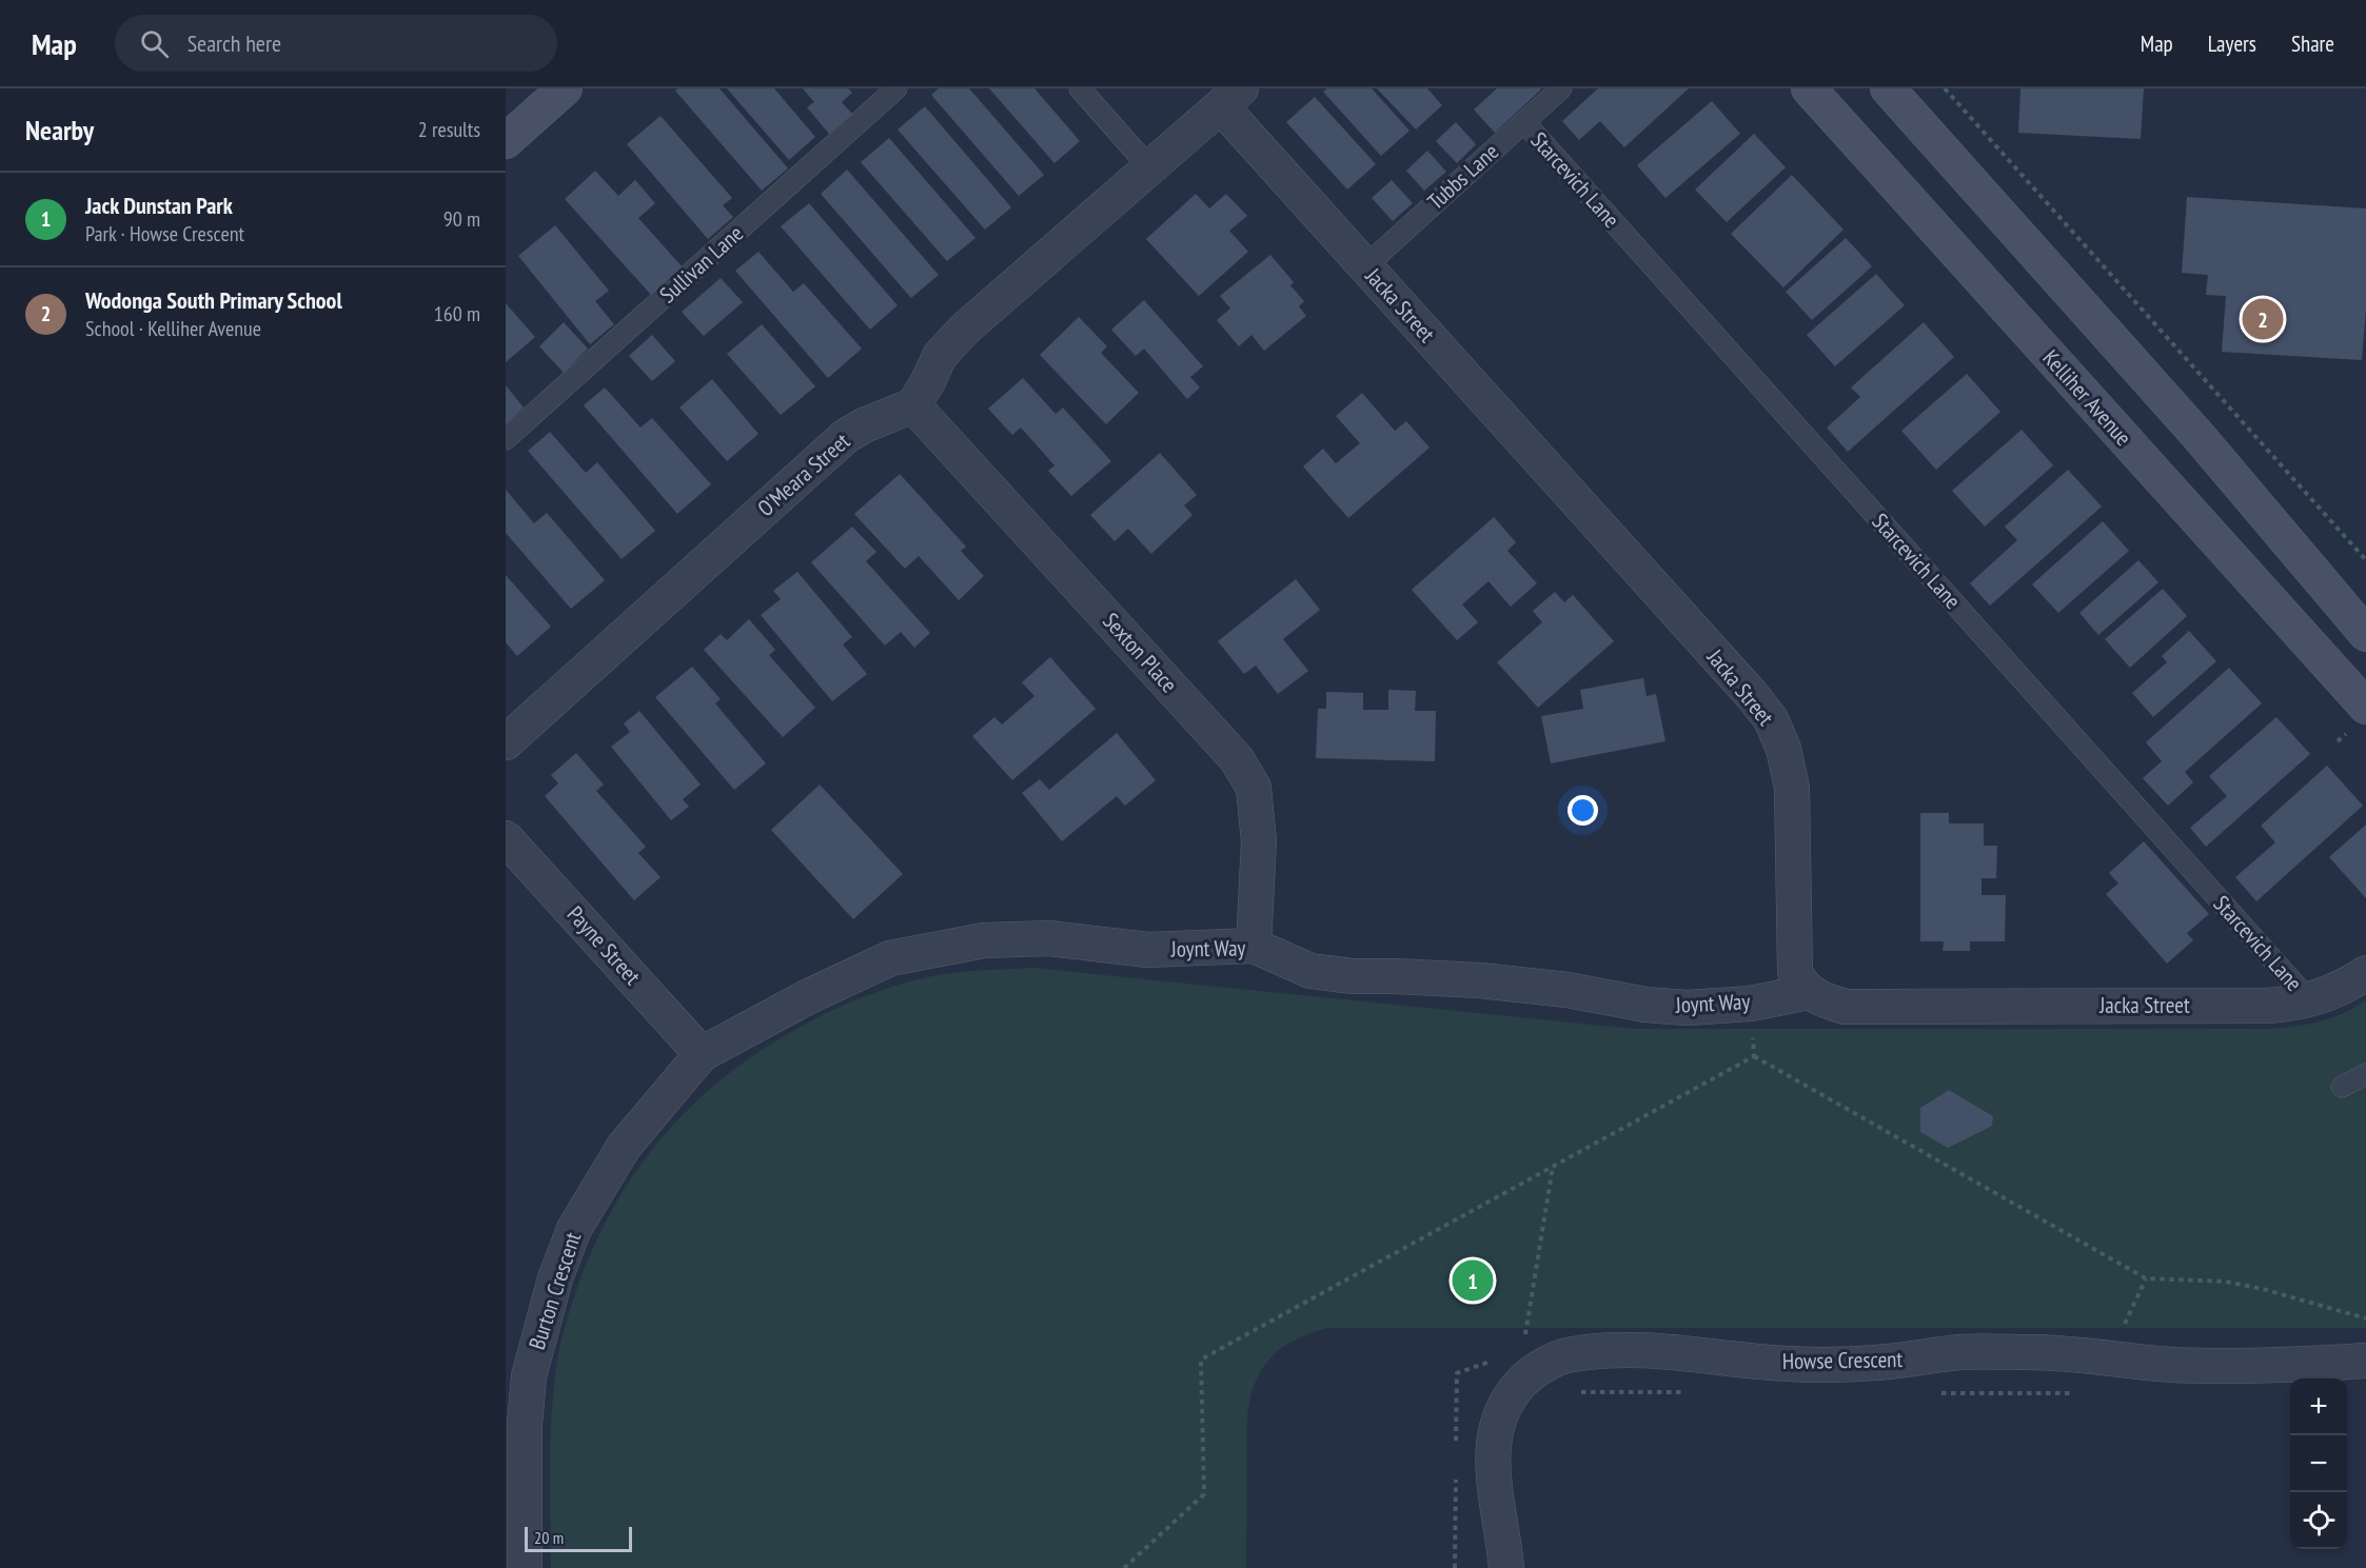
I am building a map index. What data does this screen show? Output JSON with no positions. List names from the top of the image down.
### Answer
{
  "streets": {
    "street": [
      "Jacka Street",
      "Kelliher Avenue",
      "O'Meara Street",
      "Sexton Place",
      "Payne Street",
      "Joynt Way",
      "Burton Crescent",
      "Howse Crescent"
    ],
    "lane": ["Tubbs Lane", "Starcevich Lane", "Sullivan Lane"]
  },
  "crossings": [
    ["Tubbs Lane", "Starcevich Lane"],
    ["Tubbs Lane", "Jacka Street"],
    ["Starcevich Lane", "Jacka Street"],
    ["Jacka Street", "Joynt Way"],
    ["O'Meara Street", "Sexton Place"],
    ["Sexton Place", "Joynt Way"],
    ["Payne Street", "Joynt Way"],
    ["Payne Street", "Burton Crescent"],
    ["Joynt Way", "Burton Crescent"]
  ],
  "scale_bar": "20 m",
  "page": {
    "header": "Map",
    "search": "Search here",
    "nav": ["Map", "Layers", "Share"],
    "heading": ["Nearby", "2 results"],
    "list": [
      {
        "mark": "1",
        "name": "Jack Dunstan Park",
        "note": "Park · Howse Crescent",
        "value": "90 m"
      },
      {
        "mark": "2",
        "name": "Wodonga South Primary School",
        "note": "School · Kelliher Avenue",
        "value": "160 m"
      }
    ],
    "pins": ["2", "1"],
    "map_buttons": ["+", "−"],
    "scale": "20 m"
  }
}
